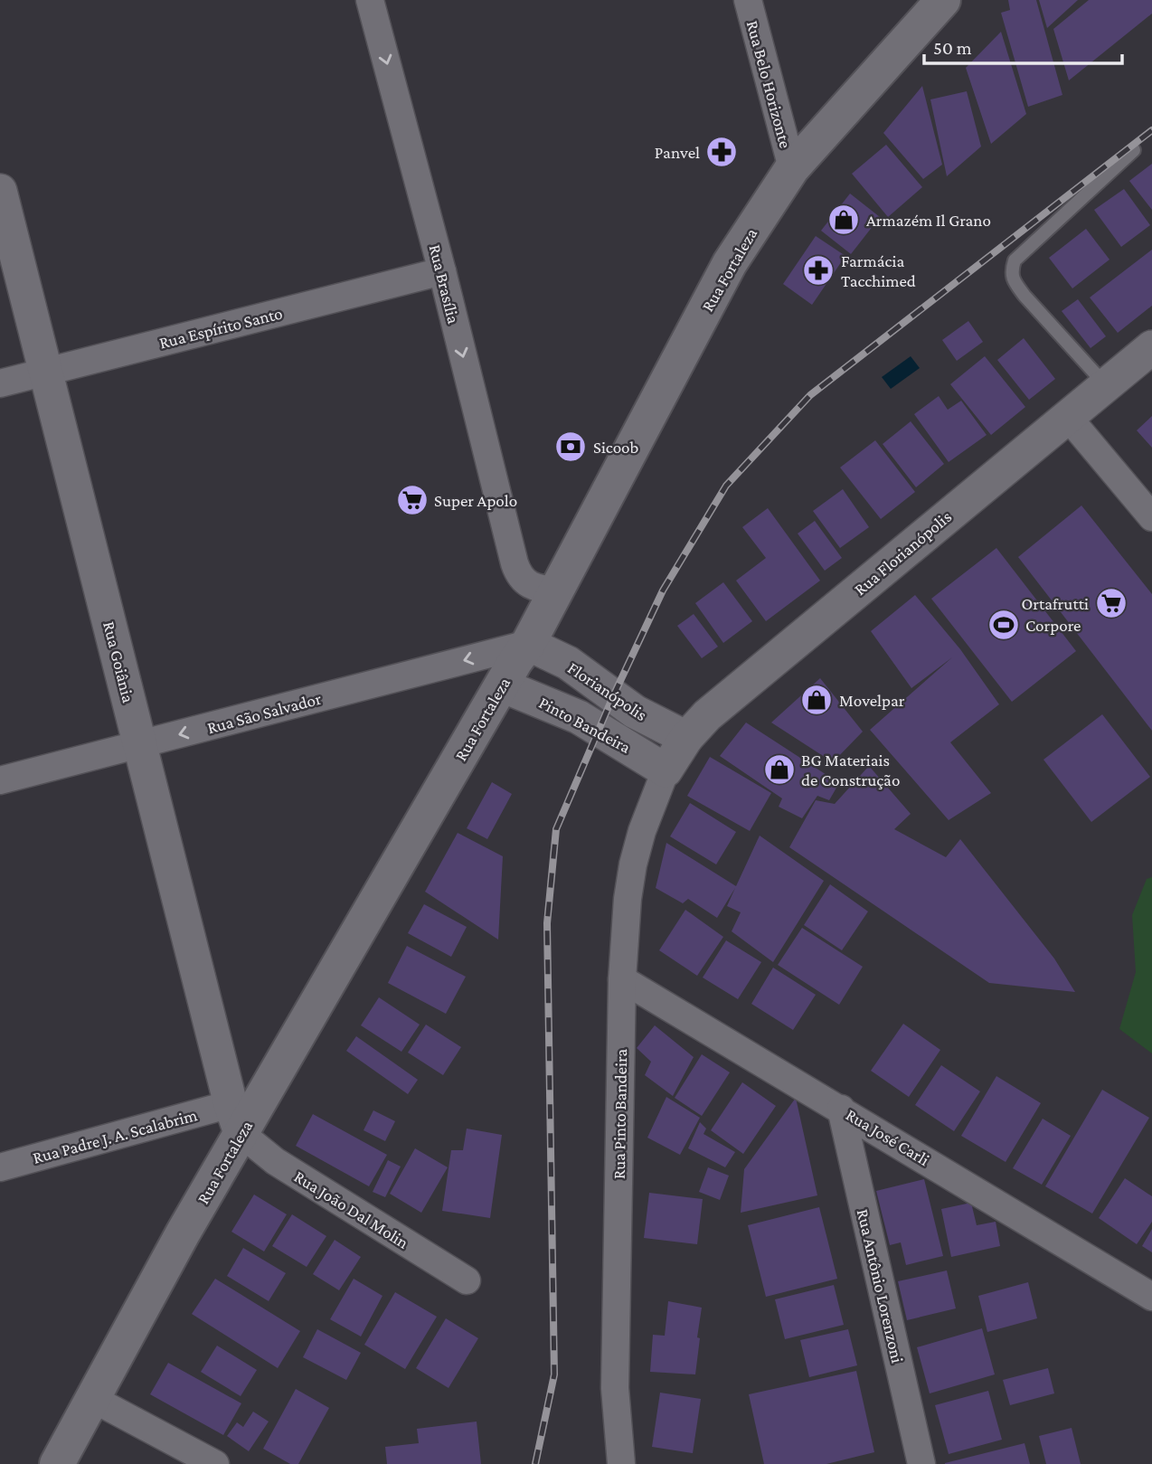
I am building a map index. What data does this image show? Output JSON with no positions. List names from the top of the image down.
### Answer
{
  "streets": {
    "main road": ["Rua Fortaleza"],
    "street": [
      "Rua Belo Horizonte",
      "Rua Brasília",
      "Rua Espírito Santo",
      "Rua Florianópolis",
      "Rua Goiânia",
      "Florianópolis",
      "Rua São Salvador",
      "Pinto Bandeira",
      "Rua Pinto Bandeira",
      "Rua Padre J. A. Scalabrim",
      "Rua José Carli",
      "Rua João Dal Molin",
      "Rua Antônio Lorenzoni"
    ]
  },
  "crossings": [
    ["Rua Belo Horizonte", "Rua Fortaleza"],
    ["Rua Fortaleza", "Rua Brasília"],
    ["Rua Fortaleza", "Rua Goiânia"],
    ["Rua Fortaleza", "Florianópolis"],
    ["Rua Fortaleza", "Rua São Salvador"],
    ["Rua Fortaleza", "Pinto Bandeira"],
    ["Rua Fortaleza", "Rua Padre J. A. Scalabrim"],
    ["Rua Fortaleza", "Rua João Dal Molin"],
    ["Rua Brasília", "Rua Espírito Santo"],
    ["Rua Brasília", "Florianópolis"],
    ["Rua Brasília", "Rua São Salvador"],
    ["Rua Espírito Santo", "Rua Goiânia"],
    ["Rua Florianópolis", "Florianópolis"],
    ["Rua Florianópolis", "Pinto Bandeira"],
    ["Rua Florianópolis", "Rua Pinto Bandeira"],
    ["Rua Goiânia", "Rua São Salvador"],
    ["Rua Goiânia", "Rua Padre J. A. Scalabrim"],
    ["Rua Goiânia", "Rua João Dal Molin"],
    ["Florianópolis", "Rua São Salvador"],
    ["Pinto Bandeira", "Rua Pinto Bandeira"],
    ["Rua Pinto Bandeira", "Rua José Carli"],
    ["Rua Padre J. A. Scalabrim", "Rua João Dal Molin"],
    ["Rua José Carli", "Rua Antônio Lorenzoni"]
  ],
  "one_way": ["Rua Brasília", "Rua São Salvador"],
  "places": {
    "pharmacy": ["Panvel", "Farmácia Tacchimed"],
    "shop": ["Armazém Il Grano", "Movelpar", "BG Materiais de Construção"],
    "bank": ["Sicoob"],
    "supermarket": ["Super Apolo", "Ortafrutti"],
    "sports": ["Corpore"]
  },
  "scale_bar": "50 m"
}
